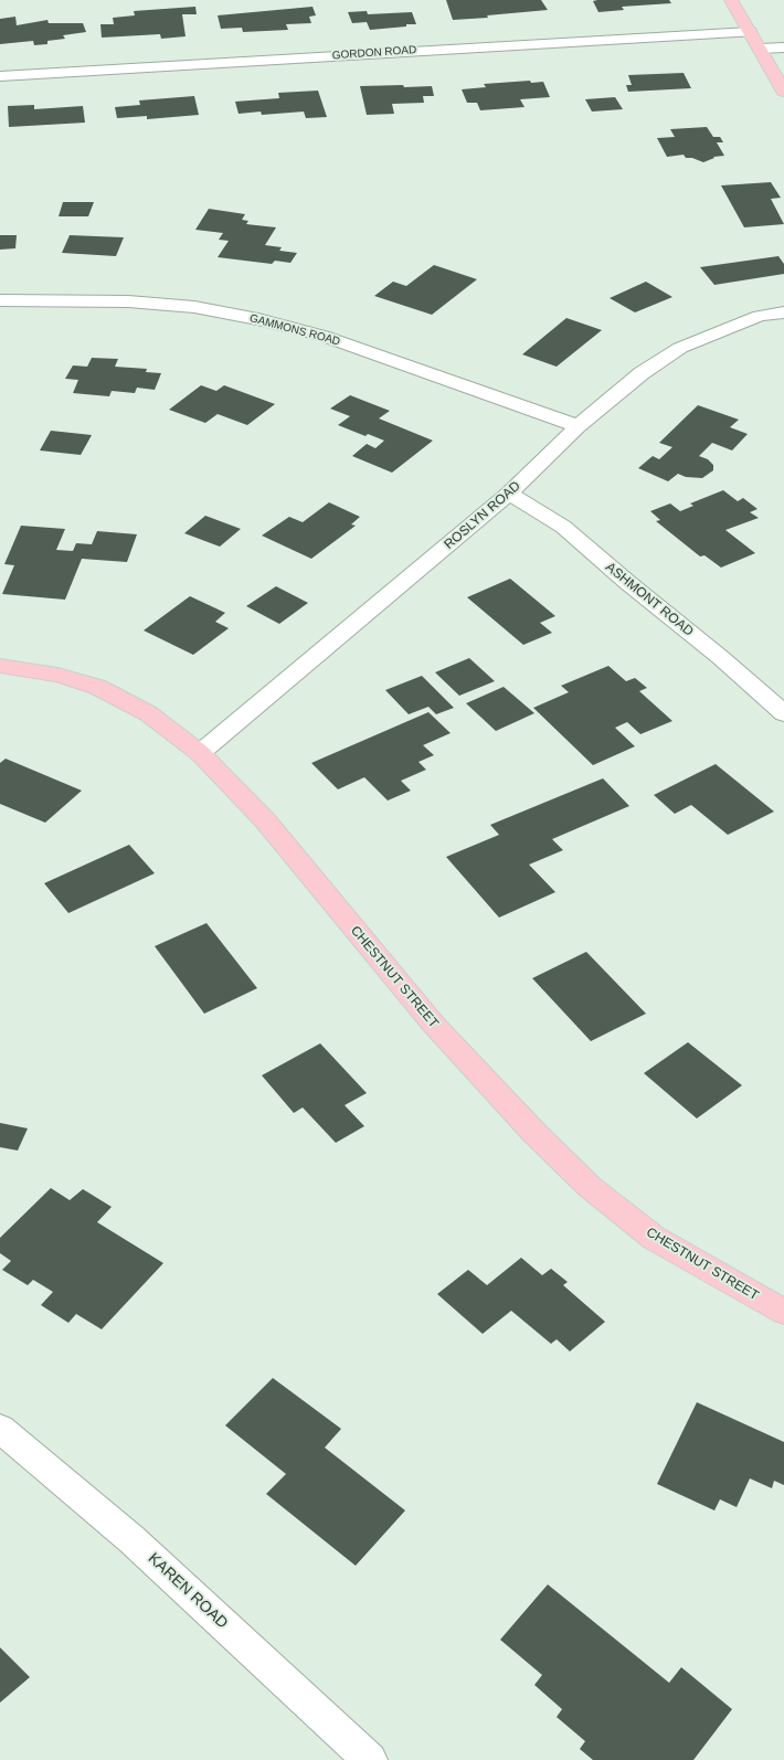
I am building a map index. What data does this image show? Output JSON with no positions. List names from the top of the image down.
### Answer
{
  "streets": {
    "main road": ["CHESTNUT STREET"],
    "street": [
      "GORDON ROAD",
      "GAMMONS ROAD",
      "ROSLYN ROAD",
      "ASHMONT ROAD",
      "KAREN ROAD"
    ]
  },
  "crossings": [
    ["GAMMONS ROAD", "ROSLYN ROAD"],
    ["ROSLYN ROAD", "ASHMONT ROAD"],
    ["ROSLYN ROAD", "CHESTNUT STREET"]
  ]
}
